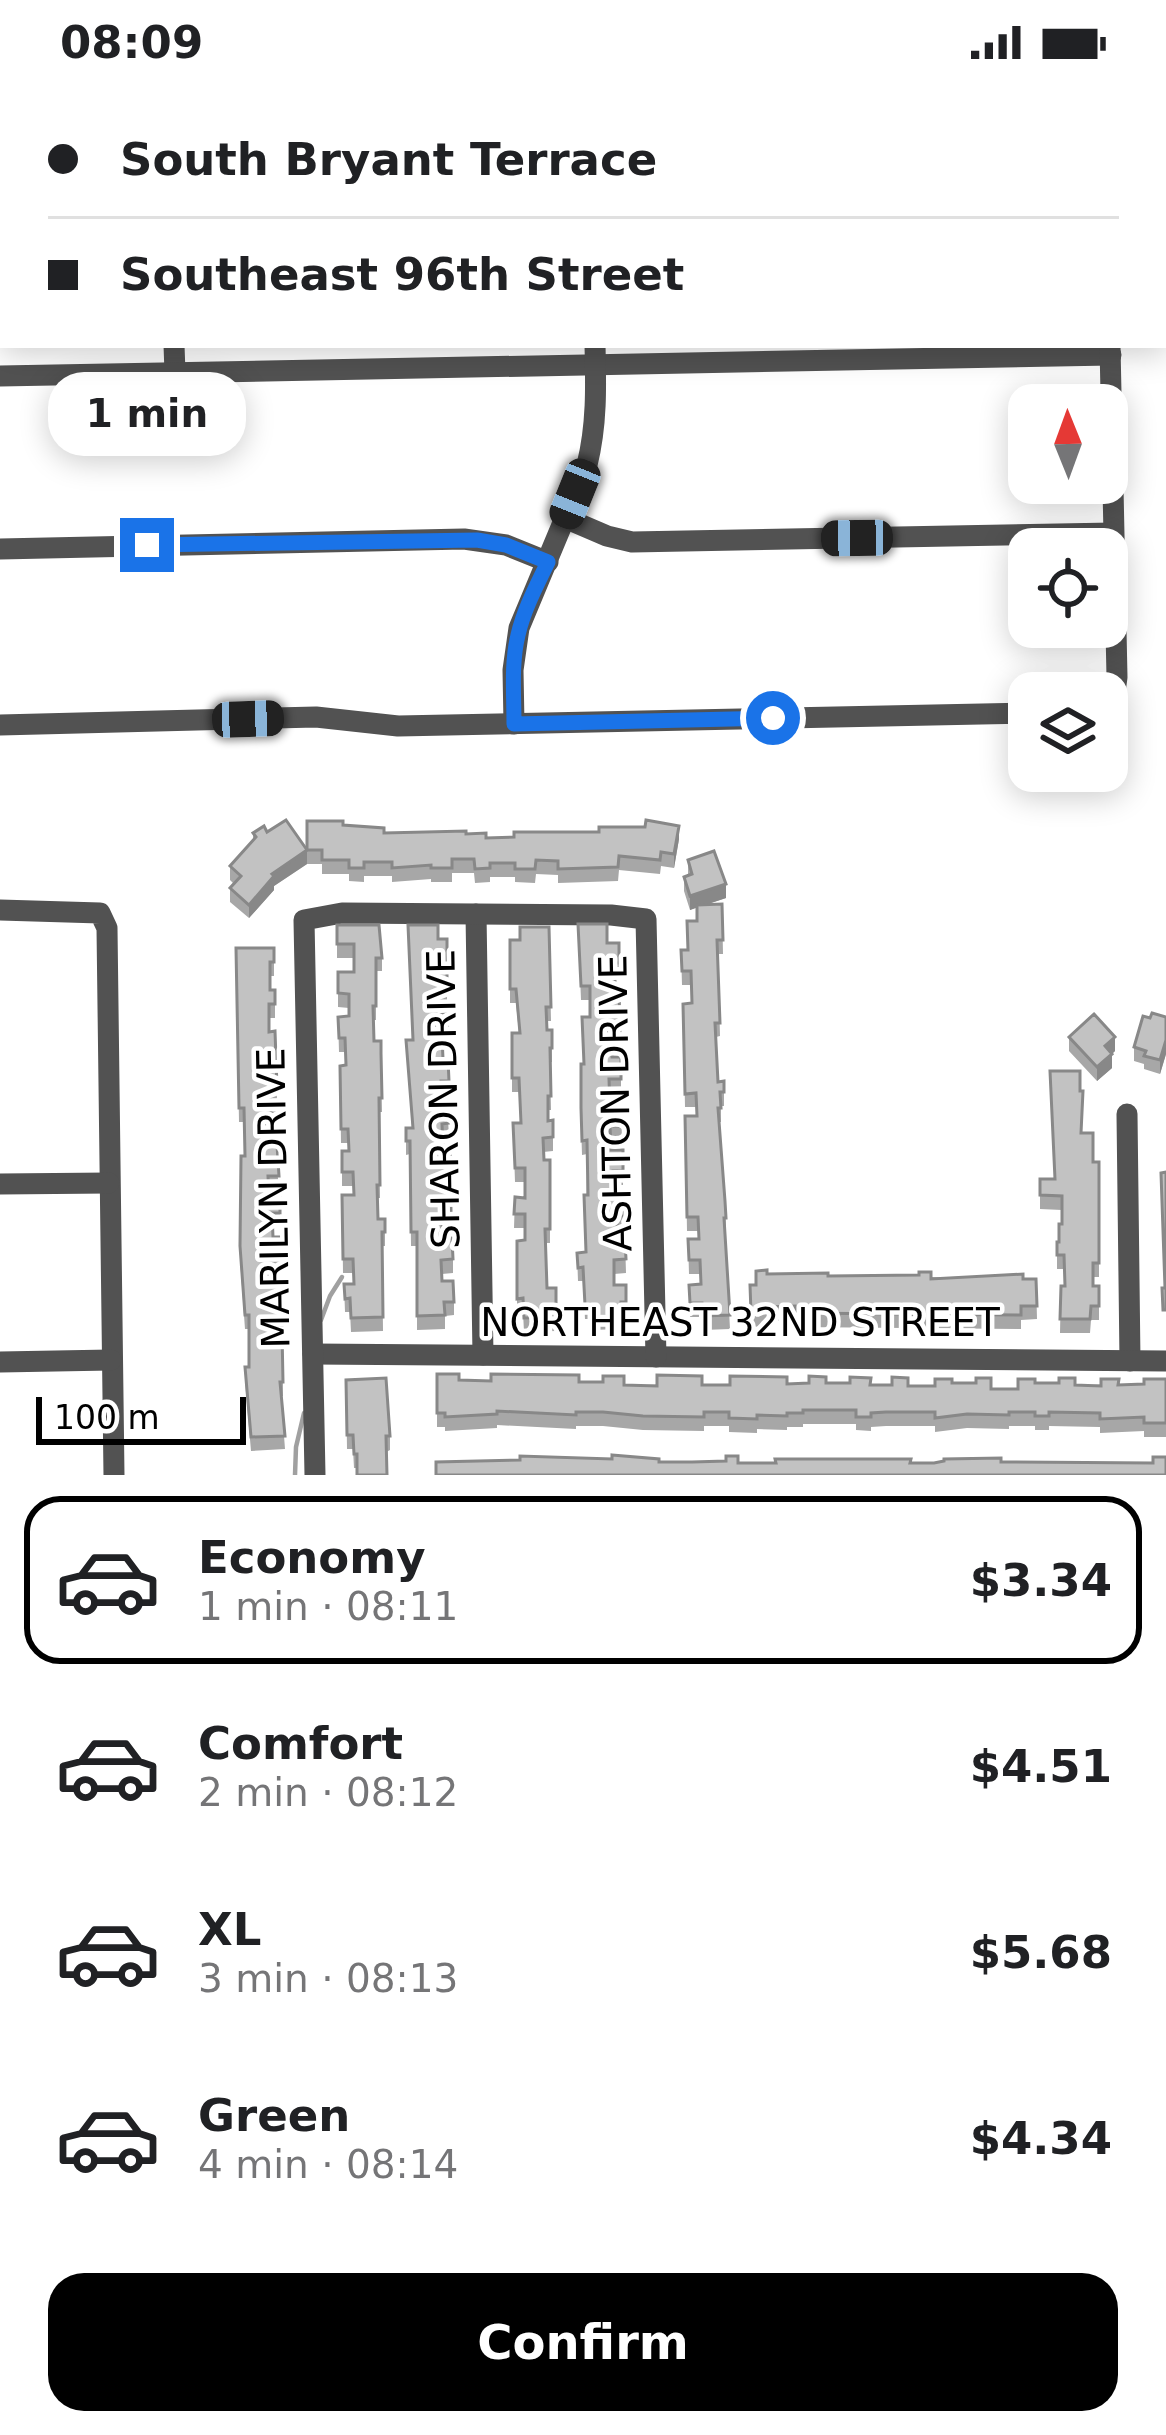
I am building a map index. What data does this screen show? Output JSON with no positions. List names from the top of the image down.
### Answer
{
  "streets": {
    "street": [
      "SHARON DRIVE",
      "ASHTON DRIVE",
      "MARILYN DRIVE",
      "NORTHEAST 32ND STREET"
    ]
  },
  "crossings": [
    ["SHARON DRIVE", "ASHTON DRIVE"],
    ["SHARON DRIVE", "MARILYN DRIVE"],
    ["SHARON DRIVE", "NORTHEAST 32ND STREET"],
    ["ASHTON DRIVE", "MARILYN DRIVE"],
    ["ASHTON DRIVE", "NORTHEAST 32ND STREET"],
    ["MARILYN DRIVE", "NORTHEAST 32ND STREET"]
  ],
  "scale_bar": "100 m",
  "north": "top",
  "page": {
    "status": "08:09",
    "banner": ["South Bryant Terrace", "Southeast 96th Street"],
    "bubble": "1 min",
    "scale": "100 m",
    "list": [
      {
        "name": "Economy",
        "note": "1 min · 08:11",
        "value": "$3.34"
      },
      {
        "name": "Comfort",
        "note": "2 min · 08:12",
        "value": "$4.51"
      },
      {
        "name": "XL",
        "note": "3 min · 08:13",
        "value": "$5.68"
      },
      {
        "name": "Green",
        "note": "4 min · 08:14",
        "value": "$4.34"
      }
    ],
    "buttons": "Confirm"
  }
}
